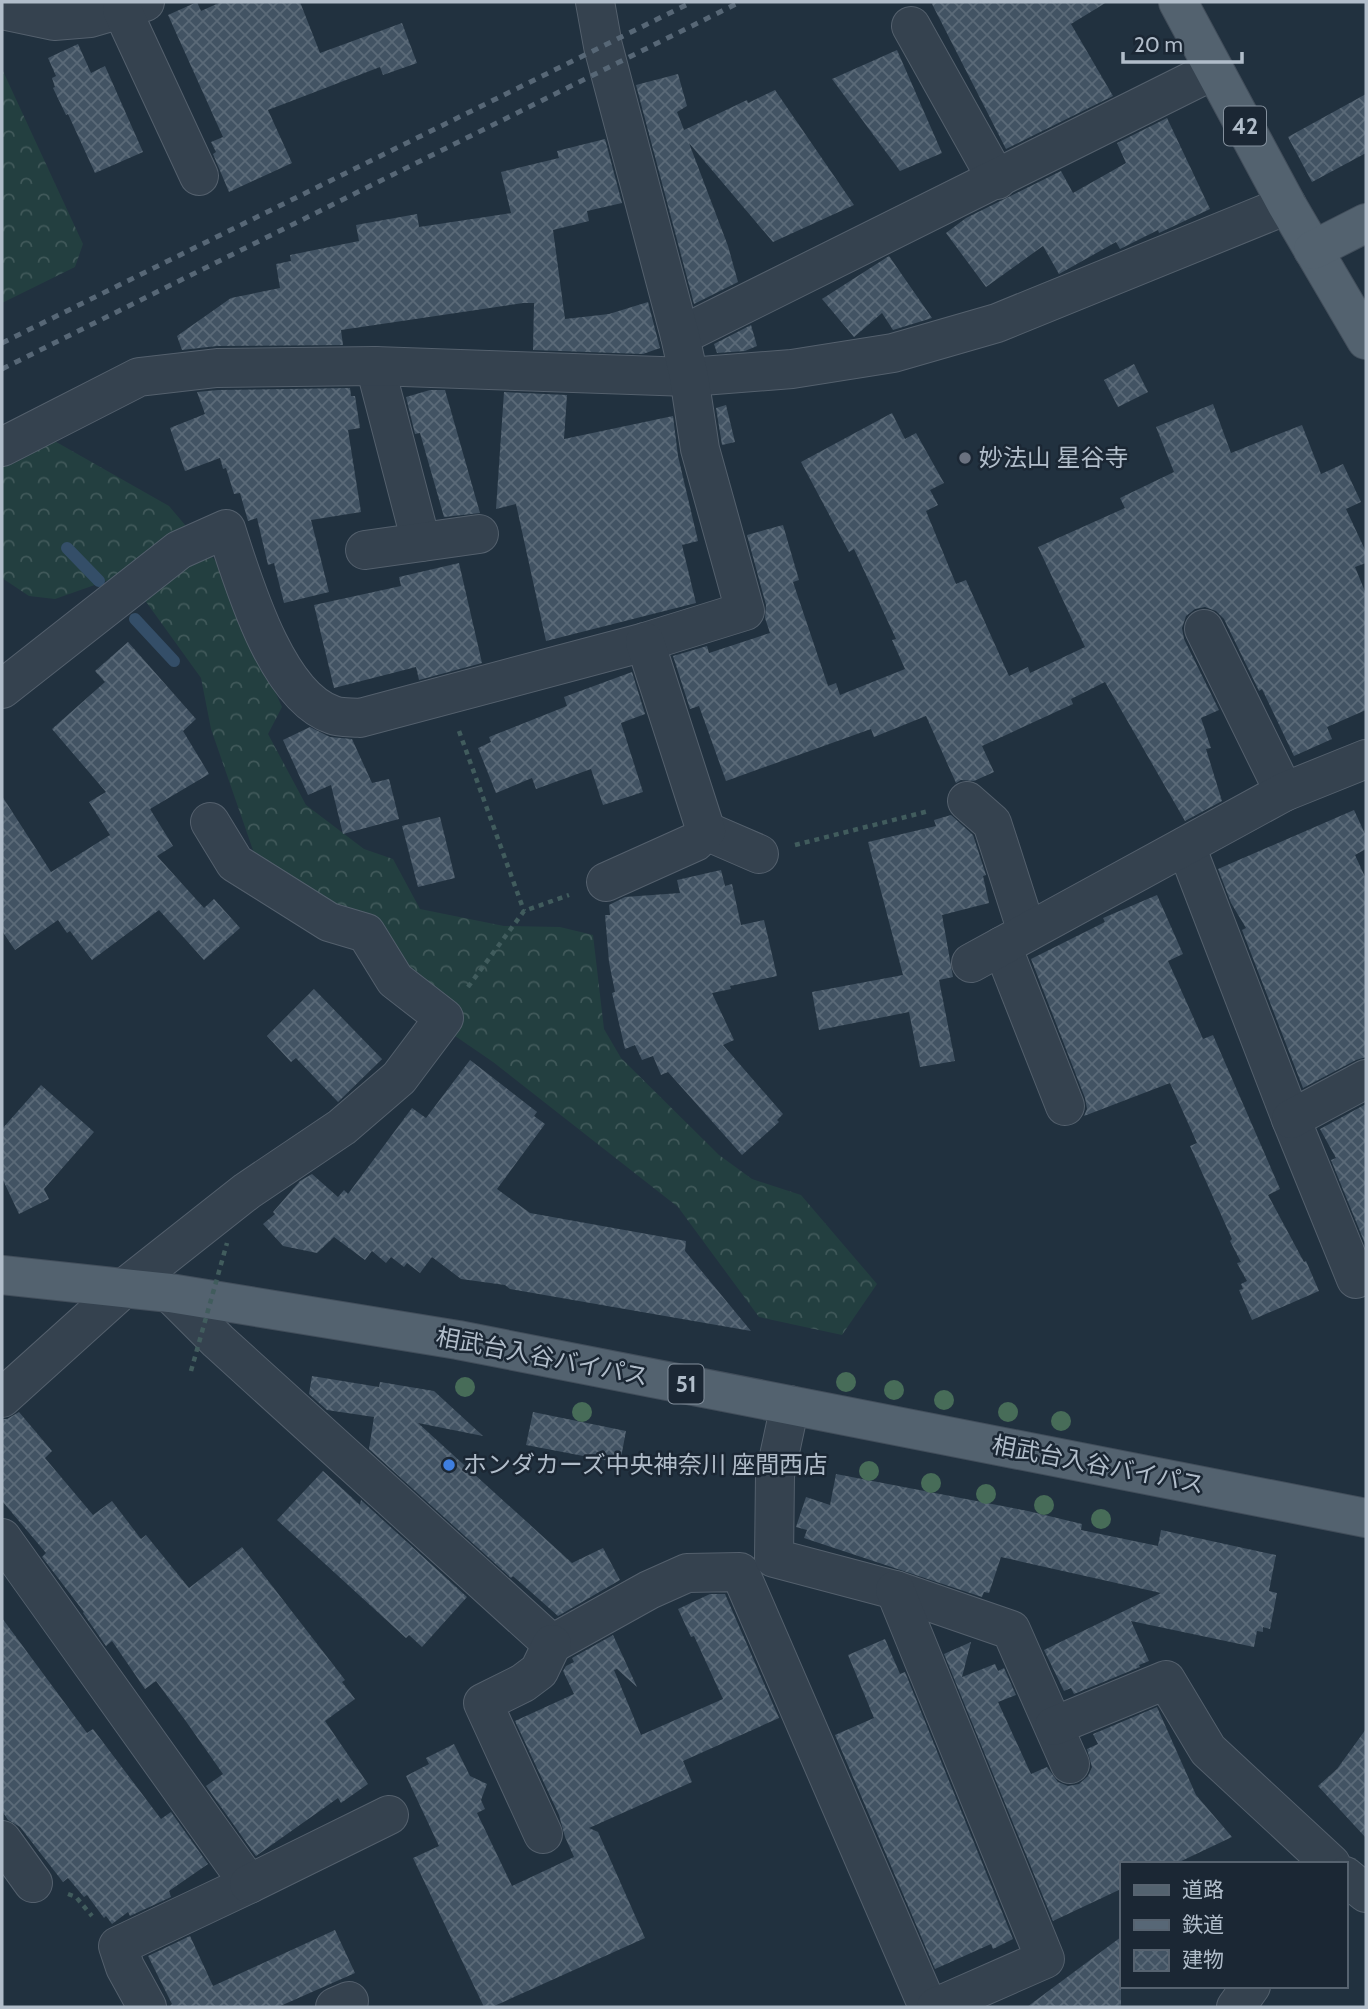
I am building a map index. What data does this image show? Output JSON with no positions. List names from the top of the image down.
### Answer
{
  "streets": {
    "main road": ["42", "相武台入谷バイパス", "51"]
  },
  "places": ["妙法山 星谷寺", "ホンダカーズ中央神奈川 座間西店"],
  "legend": ["道路", "鉄道", "建物"],
  "scale_bar": "20 m"
}
